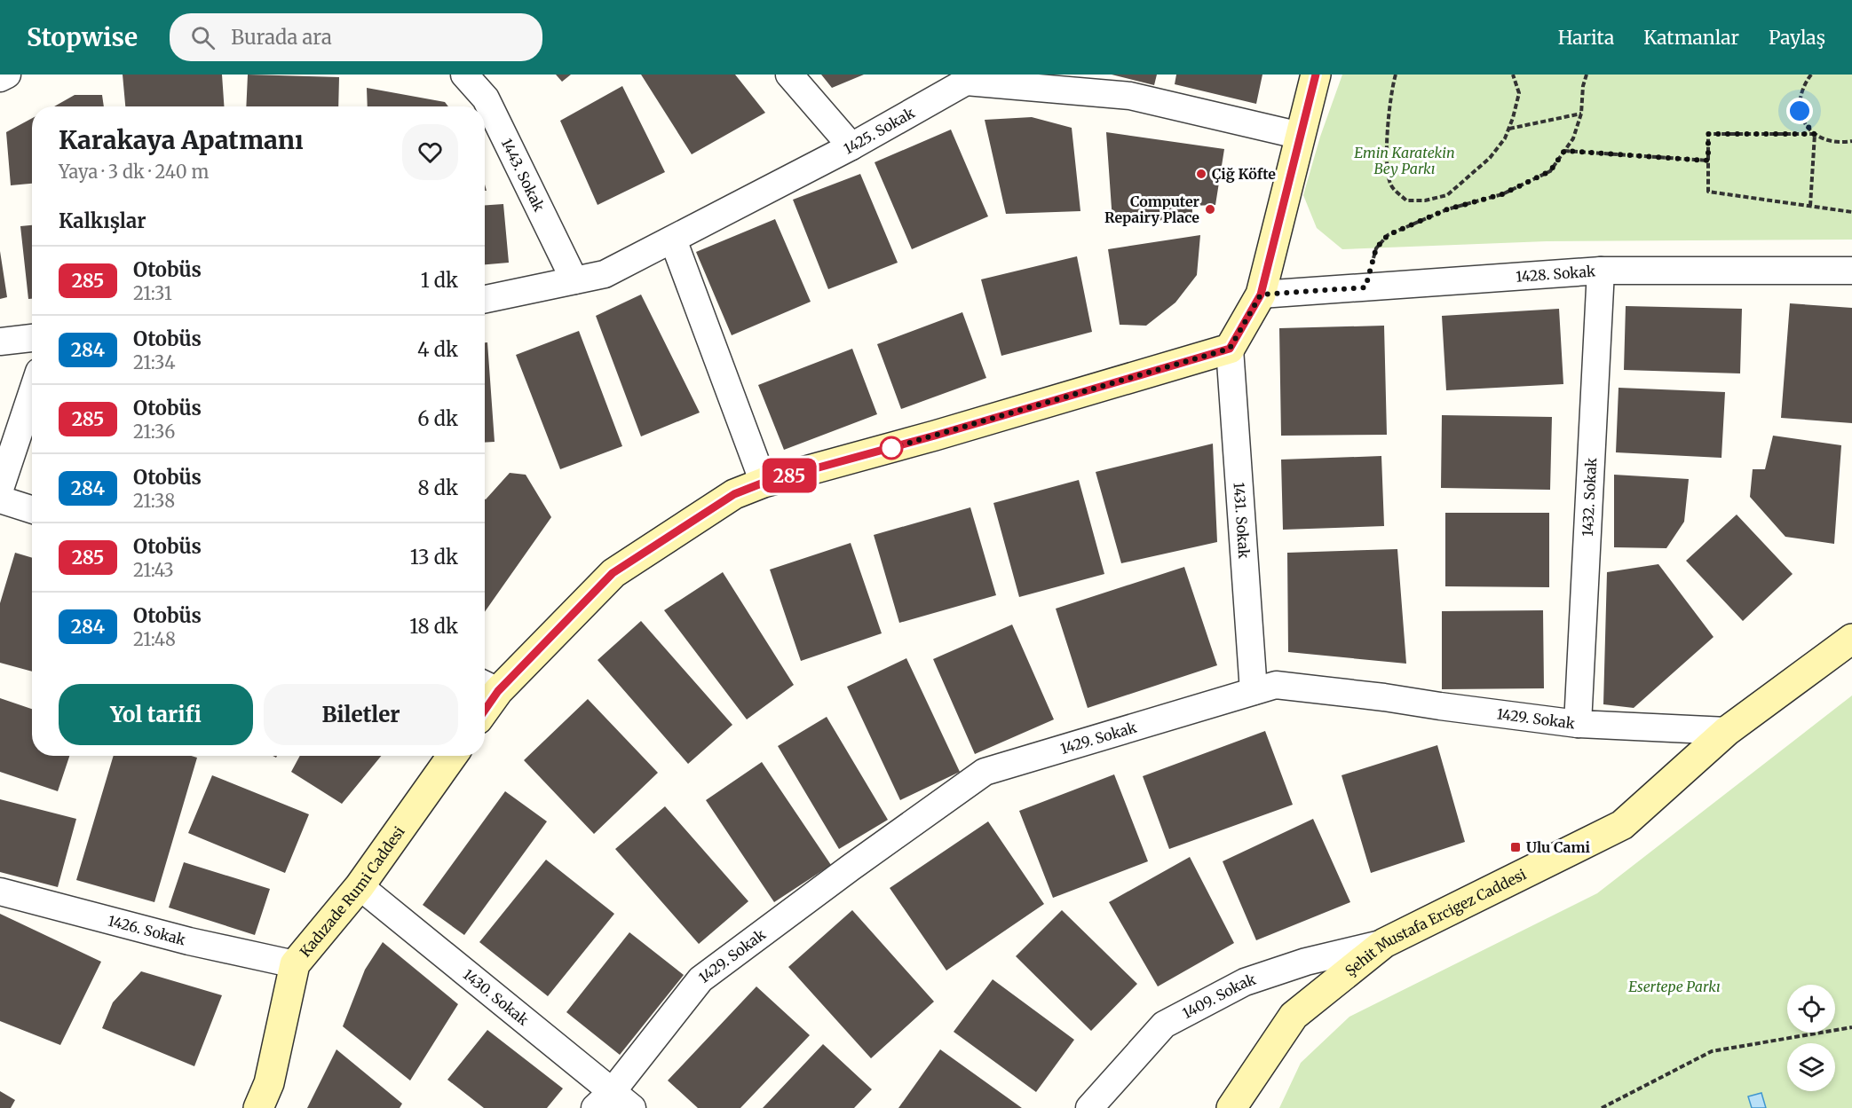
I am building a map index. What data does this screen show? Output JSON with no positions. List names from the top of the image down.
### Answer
{
  "streets": {
    "street": [
      "1425. Sokak",
      "1443. Sokak",
      "1428. Sokak",
      "1432. Sokak",
      "1431. Sokak",
      "1429. Sokak",
      "Kadızade Rumi Caddesi",
      "Şehit Mustafa Ercigez Caddesi",
      "1426. Sokak",
      "1430. Sokak",
      "1409. Sokak"
    ]
  },
  "crossings": [
    ["1425. Sokak", "1443. Sokak"],
    ["1428. Sokak", "1432. Sokak"],
    ["1432. Sokak", "1429. Sokak"],
    ["1431. Sokak", "1429. Sokak"],
    ["1429. Sokak", "Şehit Mustafa Ercigez Caddesi"],
    ["1429. Sokak", "1430. Sokak"],
    ["Kadızade Rumi Caddesi", "1426. Sokak"],
    ["Kadızade Rumi Caddesi", "1430. Sokak"],
    ["Şehit Mustafa Ercigez Caddesi", "1409. Sokak"]
  ],
  "parks": ["Emin Karatekin Bey Parkı", "Esertepe Parkı"],
  "places": {
    "other": ["Çiğ Köfte", "Computer Repairy Place"],
    "transit": ["Ulu Cami"]
  },
  "lines": ["bus line 285"],
  "page": {
    "header": "Stopwise",
    "search": "Burada ara",
    "nav": ["Harita", "Katmanlar", "Paylaş"],
    "on_map": "285",
    "heading": [
      ["Karakaya Apatmanı", "Yaya · 3 dk · 240 m"],
      "Kalkışlar"
    ],
    "list": [
      {
        "mark": "285",
        "name": "Otobüs",
        "note": "21:31",
        "value": "1 dk"
      },
      {
        "mark": "284",
        "name": "Otobüs",
        "note": "21:34",
        "value": "4 dk"
      },
      {
        "mark": "285",
        "name": "Otobüs",
        "note": "21:36",
        "value": "6 dk"
      },
      {
        "mark": "284",
        "name": "Otobüs",
        "note": "21:38",
        "value": "8 dk"
      },
      {
        "mark": "285",
        "name": "Otobüs",
        "note": "21:43",
        "value": "13 dk"
      },
      {
        "mark": "284",
        "name": "Otobüs",
        "note": "21:48",
        "value": "18 dk"
      }
    ],
    "buttons": ["Yol tarifi", "Biletler"]
  }
}
